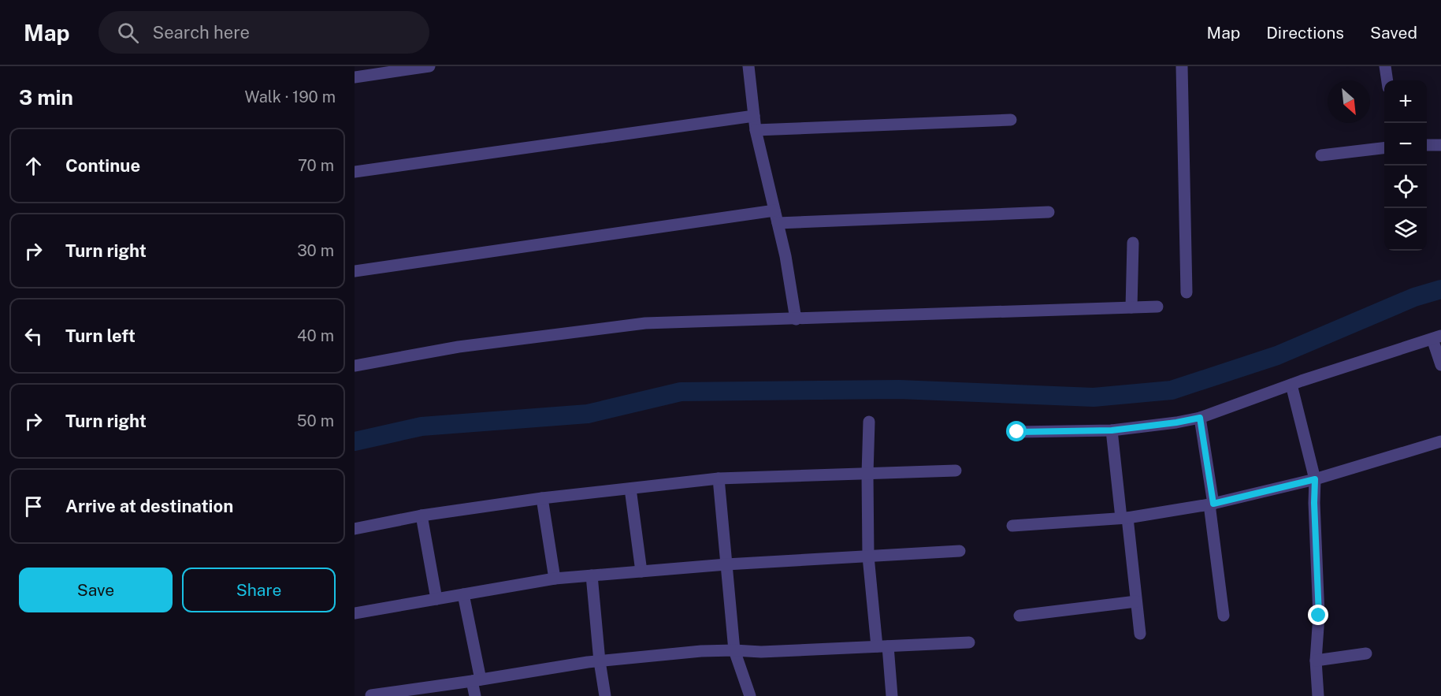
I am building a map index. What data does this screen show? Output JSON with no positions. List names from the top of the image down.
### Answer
{
  "north": "bottom right",
  "page": {
    "header": "Map",
    "search": "Search here",
    "nav": ["Map", "Directions", "Saved"],
    "heading": ["3 min", "Walk · 190 m"],
    "map_buttons": ["+", "−"],
    "list": [
      ["Continue", "70 m"],
      ["Turn right", "30 m"],
      ["Turn left", "40 m"],
      ["Turn right", "50 m"],
      "Arrive at destination"
    ],
    "buttons": ["Save", "Share"]
  }
}
